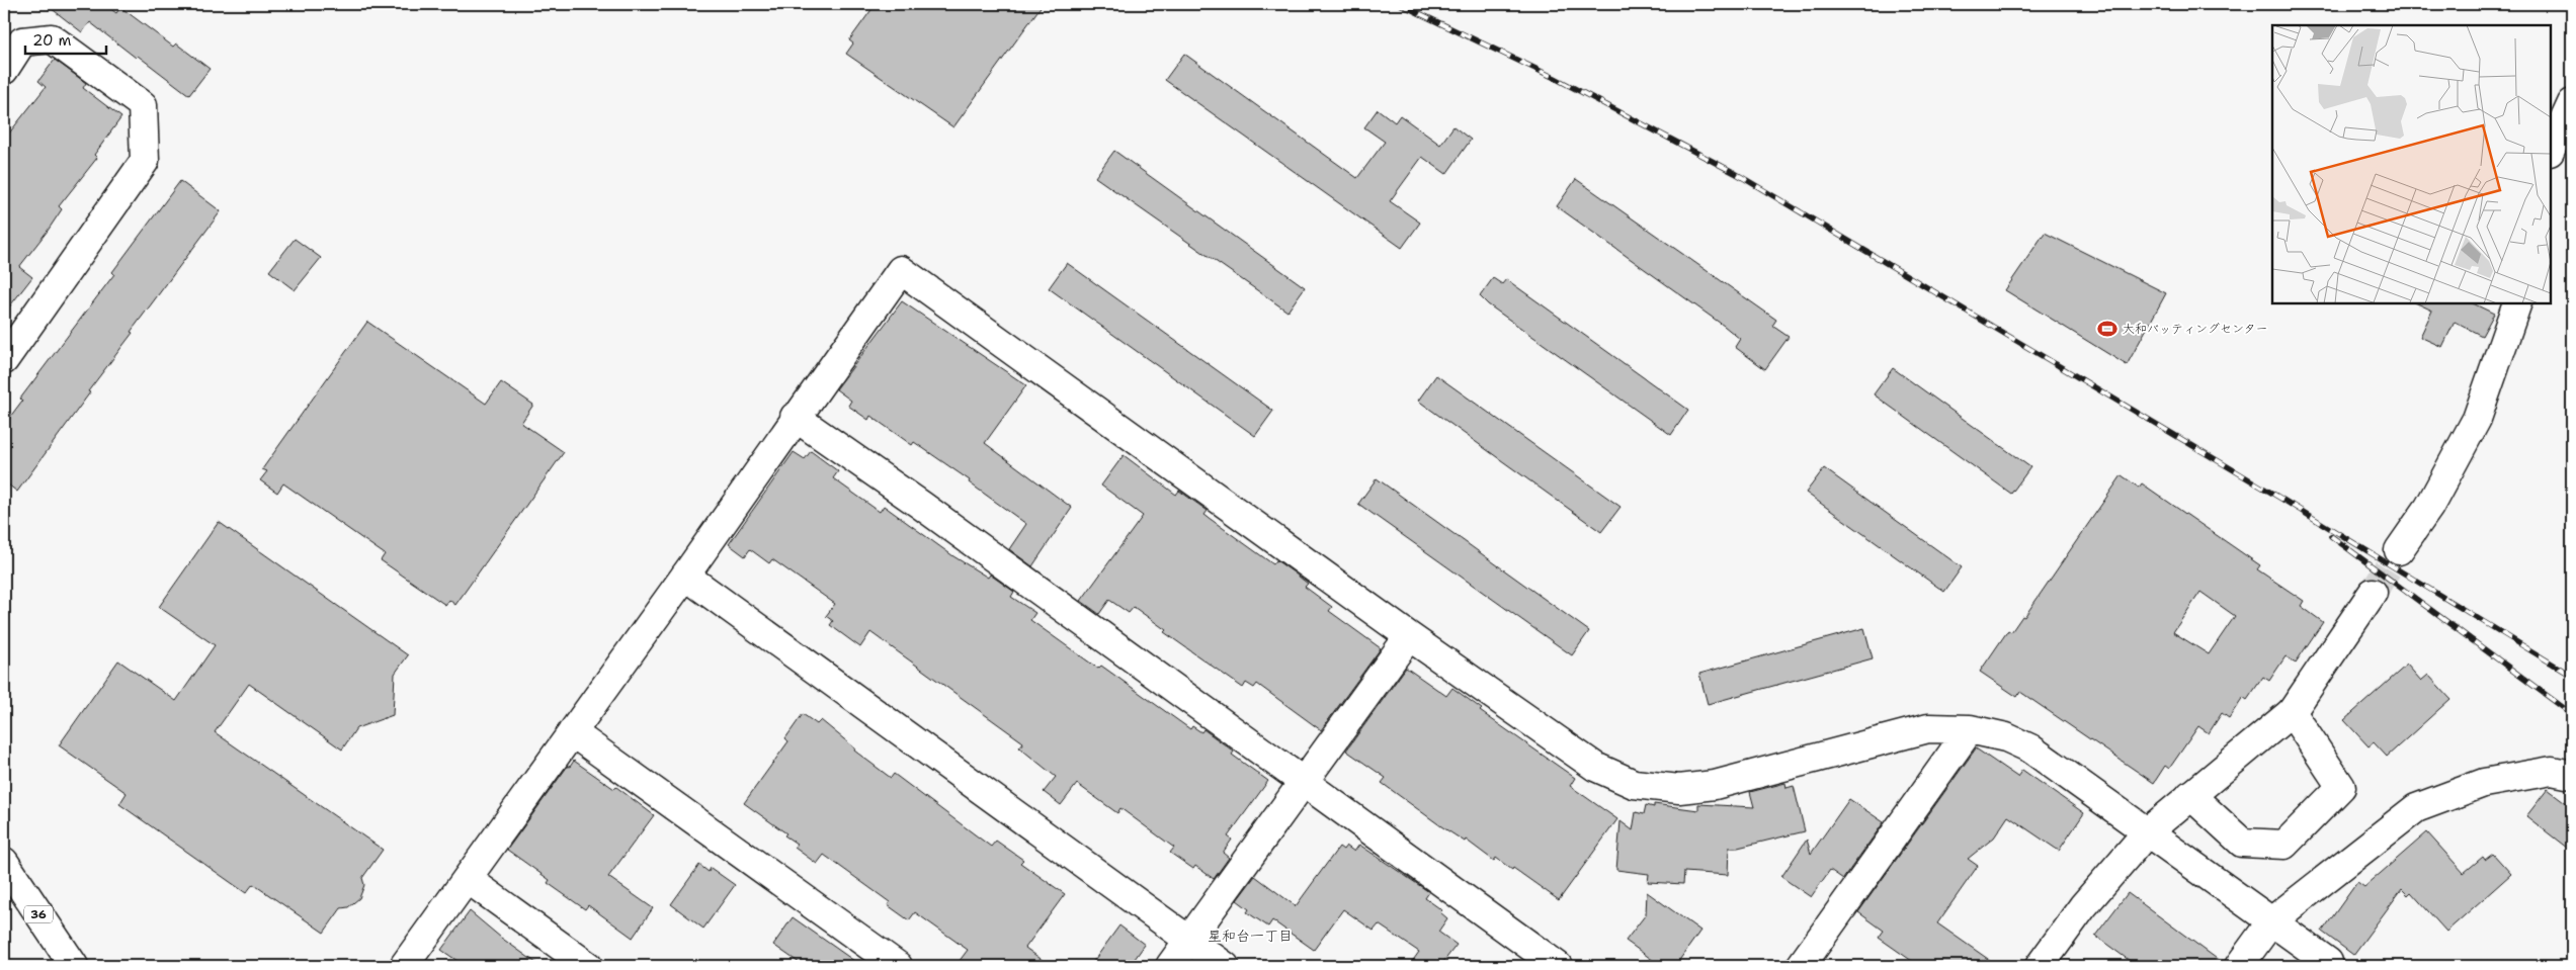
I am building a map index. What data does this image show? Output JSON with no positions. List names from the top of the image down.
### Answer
{
  "streets": {
    "street": ["36"]
  },
  "districts": ["星和台一丁目"],
  "places": {
    "sports": ["大和バッティングセンター"]
  },
  "scale_bar": "20 m"
}
